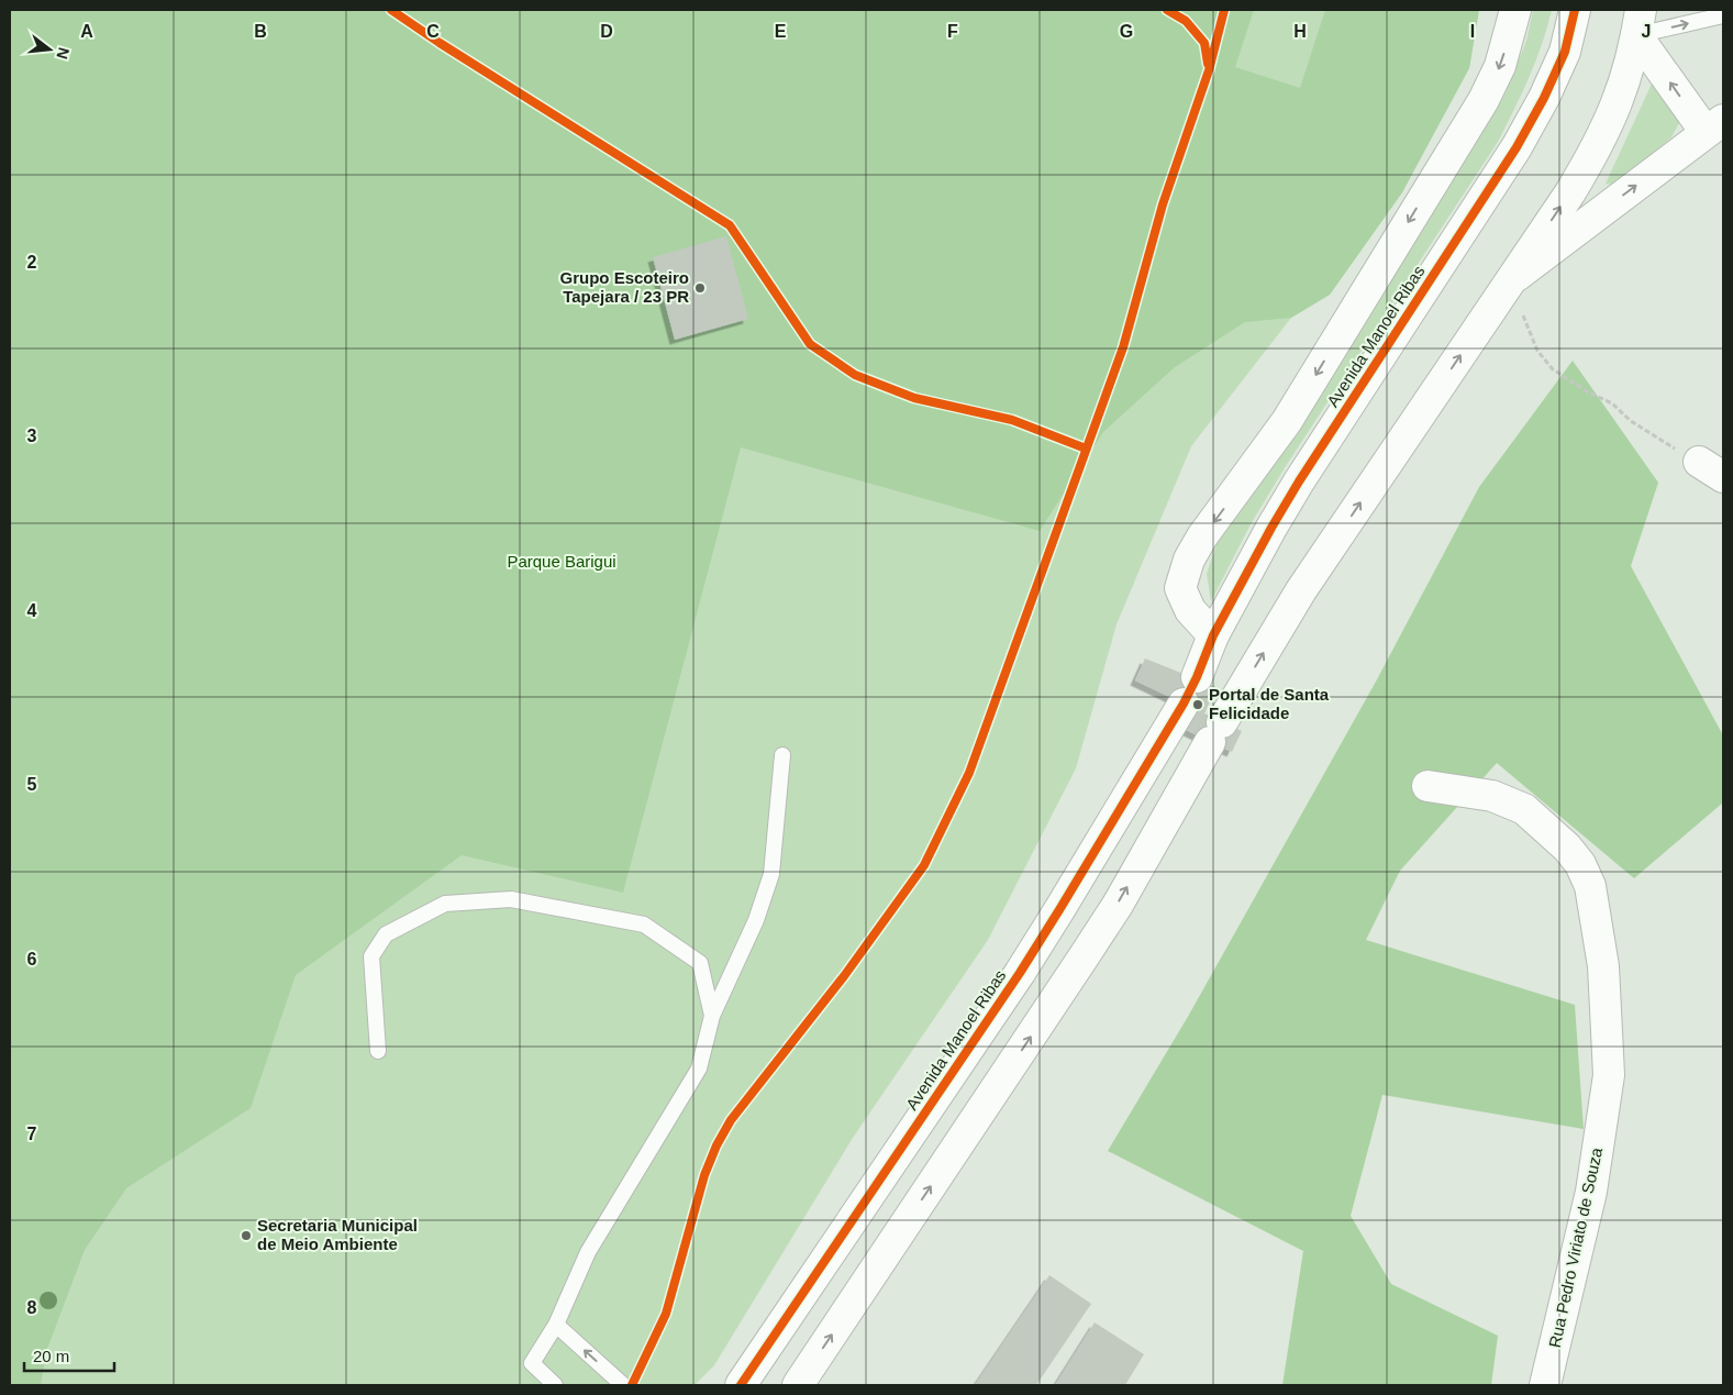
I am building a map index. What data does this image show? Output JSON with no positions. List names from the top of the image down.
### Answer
{
  "streets": {
    "main road": ["Avenida Manoel Ribas", "Rua Pedro Viriato de Souza"]
  },
  "parks": ["Parque Barigui"],
  "places": ["Grupo Escoteiro Tapejara / 23 PR", "Portal de Santa Felicidade", "Secretaria Municipal de Meio Ambiente"],
  "scale_bar": "20 m",
  "north": "right",
  "grid": {
    "columns": [
      "A",
      "B",
      "C",
      "D",
      "E",
      "F",
      "G",
      "H",
      "I",
      "J"
    ],
    "rows": [
      "2",
      "3",
      "4",
      "5",
      "6",
      "7",
      "8"
    ]
  }
}
